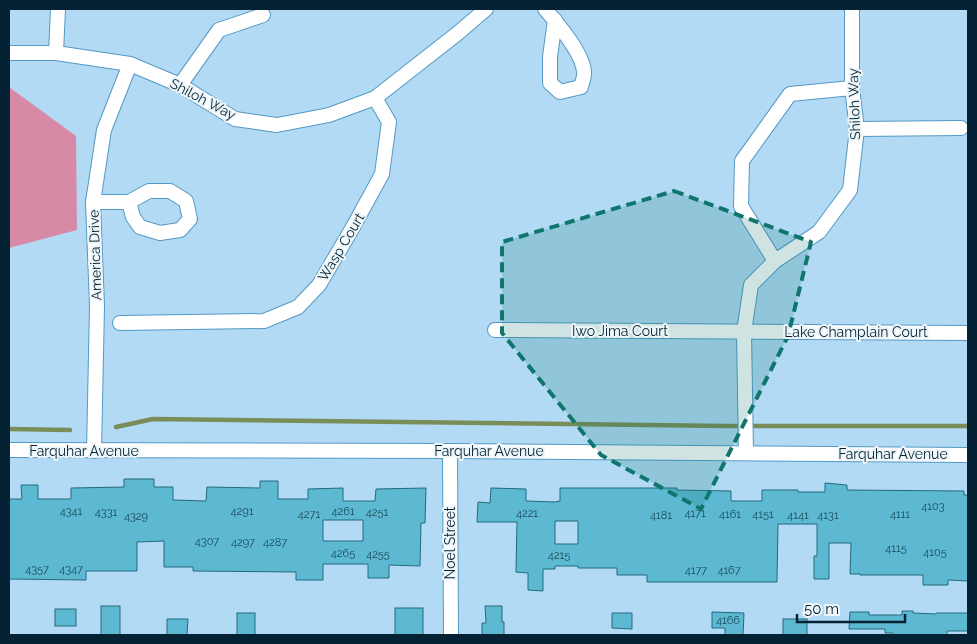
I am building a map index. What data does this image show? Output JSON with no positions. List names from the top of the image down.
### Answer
{
  "streets": {
    "street": [
      "Shiloh Way",
      "Wasp Court",
      "America Drive",
      "Iwo Jima Court",
      "Lake Champlain Court",
      "Farquhar Avenue",
      "Noel Street"
    ]
  },
  "crossings": [
    ["Shiloh Way", "Wasp Court"],
    ["Shiloh Way", "America Drive"],
    ["Shiloh Way", "Iwo Jima Court"],
    ["Shiloh Way", "Lake Champlain Court"],
    ["Shiloh Way", "Farquhar Avenue"],
    ["America Drive", "Farquhar Avenue"],
    ["Iwo Jima Court", "Lake Champlain Court"],
    ["Farquhar Avenue", "Noel Street"]
  ],
  "house_numbers": [
    "4103",
    "4341",
    "4291",
    "4261",
    "4331",
    "4251",
    "4221",
    "4171",
    "4271",
    "4161",
    "4151",
    "4111",
    "4181",
    "4141",
    "4131",
    "4329",
    "4307",
    "4297",
    "4287",
    "4115",
    "4105",
    "4265",
    "4255",
    "4215",
    "4357",
    "4347",
    "4177",
    "4167",
    "4166"
  ],
  "scale_bar": "50 m"
}
